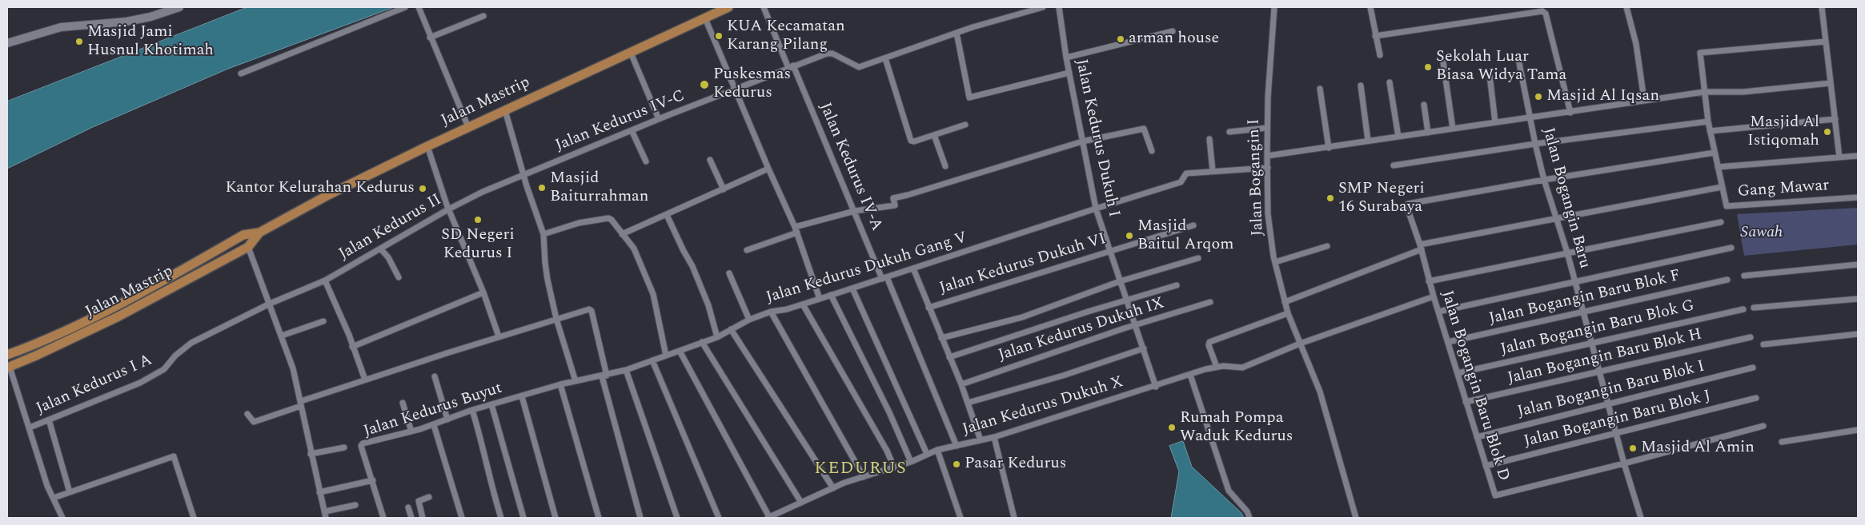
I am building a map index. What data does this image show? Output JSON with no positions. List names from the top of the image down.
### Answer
{
  "streets": {
    "main road": ["Jalan Mastrip"],
    "street": [
      "Jalan Kedurus IV-C",
      "Jalan Kedurus Dukuh I",
      "Jalan Kedurus IV-A",
      "Jalan Bogangin I",
      "Gang Mawar",
      "Jalan Bogangin Baru",
      "Jalan Kedurus II",
      "Jalan Kedurus Dukuh VI",
      "Jalan Kedurus Dukuh Gang V",
      "Jalan Bogangin Baru Blok F",
      "Jalan Bogangin Baru Blok G",
      "Jalan Kedurus Dukuh IX",
      "Jalan Bogangin Baru Blok H",
      "Jalan Kedurus I A",
      "Jalan Bogangin Baru Blok D",
      "Jalan Bogangin Baru Blok I",
      "Jalan Kedurus Dukuh X",
      "Jalan Kedurus Buyut",
      "Jalan Bogangin Baru Blok J"
    ]
  },
  "crossings": [
    ["Jalan Kedurus IV-C", "Jalan Kedurus IV-A"],
    ["Jalan Kedurus IV-C", "Jalan Kedurus II"],
    ["Jalan Kedurus Dukuh I", "Jalan Kedurus Dukuh VI"],
    ["Jalan Kedurus Dukuh I", "Jalan Kedurus Dukuh Gang V"],
    ["Jalan Kedurus Dukuh I", "Jalan Kedurus Dukuh IX"],
    ["Jalan Kedurus Dukuh I", "Jalan Kedurus Dukuh X"],
    ["Jalan Kedurus IV-A", "Jalan Kedurus Dukuh Gang V"],
    ["Jalan Kedurus IV-A", "Jalan Kedurus Dukuh X"],
    ["Jalan Bogangin I", "Jalan Bogangin Baru"],
    ["Jalan Bogangin I", "Jalan Kedurus Dukuh X"],
    ["Jalan Bogangin Baru", "Jalan Bogangin Baru Blok F"],
    ["Jalan Bogangin Baru", "Jalan Bogangin Baru Blok G"],
    ["Jalan Bogangin Baru", "Jalan Bogangin Baru Blok H"],
    ["Jalan Bogangin Baru", "Jalan Bogangin Baru Blok D"],
    ["Jalan Bogangin Baru", "Jalan Bogangin Baru Blok I"],
    ["Jalan Bogangin Baru", "Jalan Bogangin Baru Blok J"],
    ["Jalan Kedurus II", "Jalan Kedurus I A"],
    ["Jalan Kedurus Dukuh Gang V", "Jalan Kedurus Buyut"],
    ["Jalan Bogangin Baru Blok F", "Jalan Bogangin Baru Blok D"],
    ["Jalan Bogangin Baru Blok G", "Jalan Bogangin Baru Blok D"],
    ["Jalan Bogangin Baru Blok H", "Jalan Bogangin Baru Blok D"],
    ["Jalan Bogangin Baru Blok D", "Jalan Bogangin Baru Blok I"],
    ["Jalan Bogangin Baru Blok D", "Jalan Kedurus Dukuh X"],
    ["Jalan Bogangin Baru Blok D", "Jalan Bogangin Baru Blok J"]
  ],
  "districts": ["KEDURUS"],
  "parks": ["Sawah"],
  "places": [
    "KUA Kecamatan Karang Pilang",
    "arman house",
    "Masjid Jami Husnul Khotimah",
    "Sekolah Luar Biasa Widya Tama",
    "Puskesmas Kedurus",
    "Masjid Al Iqsan",
    "Masjid Al Istiqomah",
    "Masjid Baiturrahman",
    "Kantor Kelurahan Kedurus",
    "SMP Negeri 16 Surabaya",
    "SD Negeri Kedurus I",
    "Masjid Baitul Arqom",
    "Rumah Pompa Waduk Kedurus",
    "Masjid Al Amin",
    "Pasar Kedurus"
  ]
}
